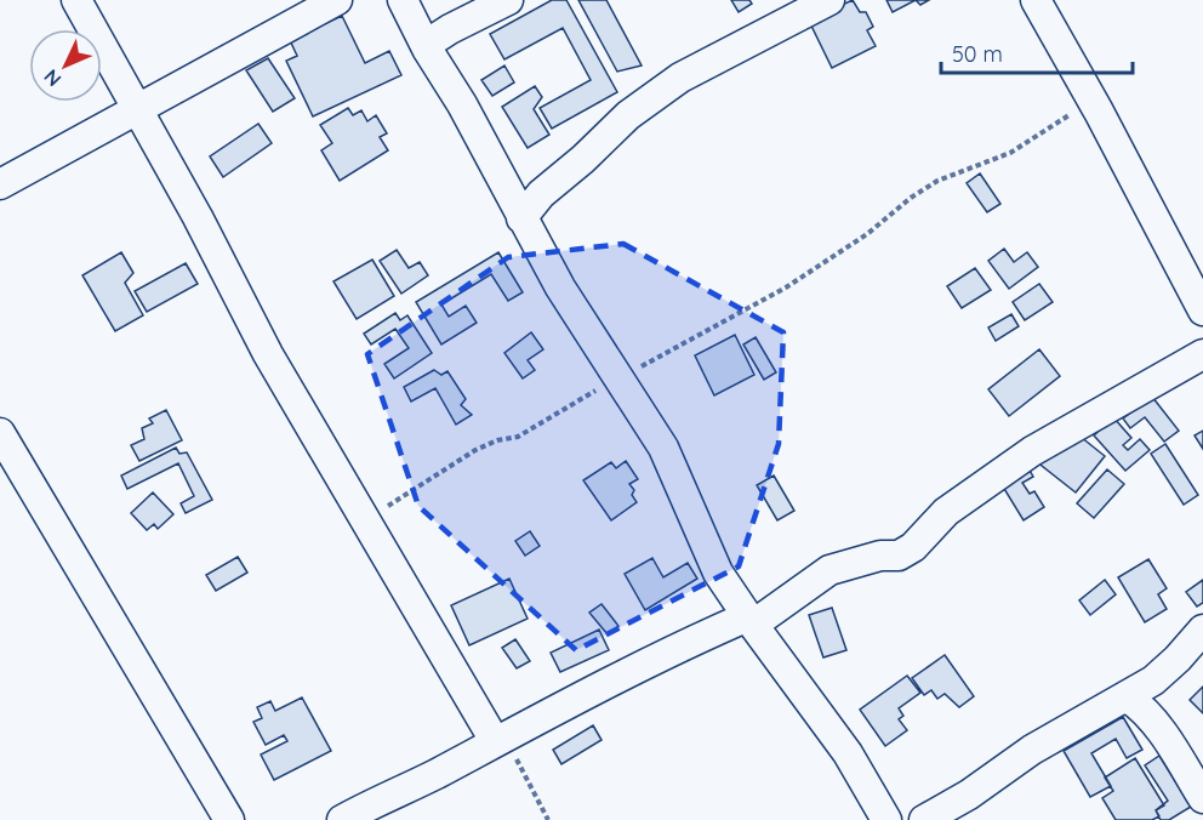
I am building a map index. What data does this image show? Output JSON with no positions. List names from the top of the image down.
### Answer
{
  "scale_bar": "50 m",
  "north": "bottom left"
}
